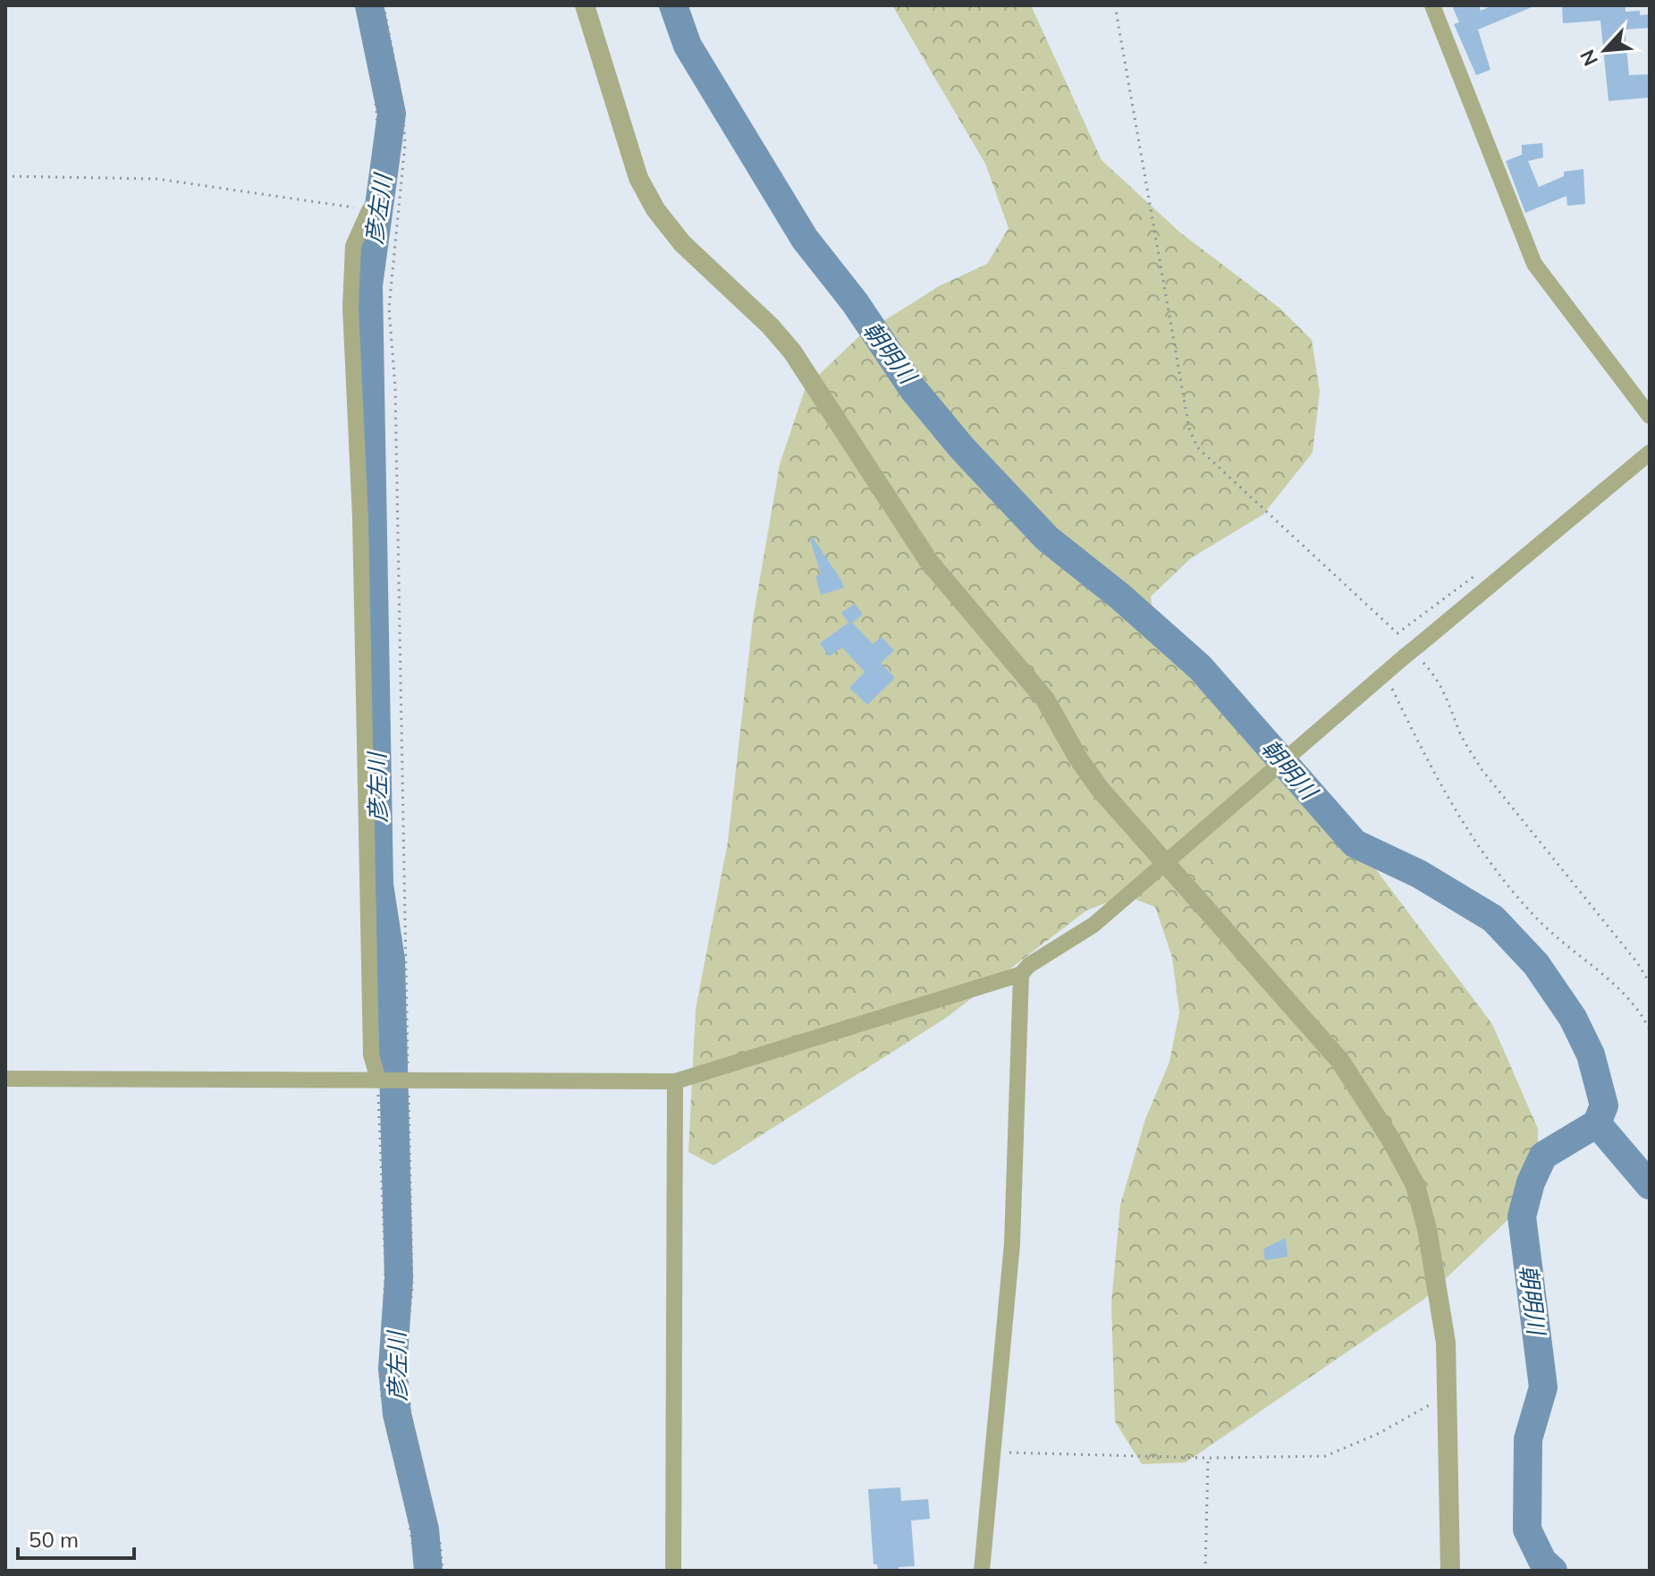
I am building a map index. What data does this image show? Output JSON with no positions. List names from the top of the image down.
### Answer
{
  "water": ["彦左川", "朝明川"],
  "scale_bar": "50 m",
  "north": "bottom left"
}
